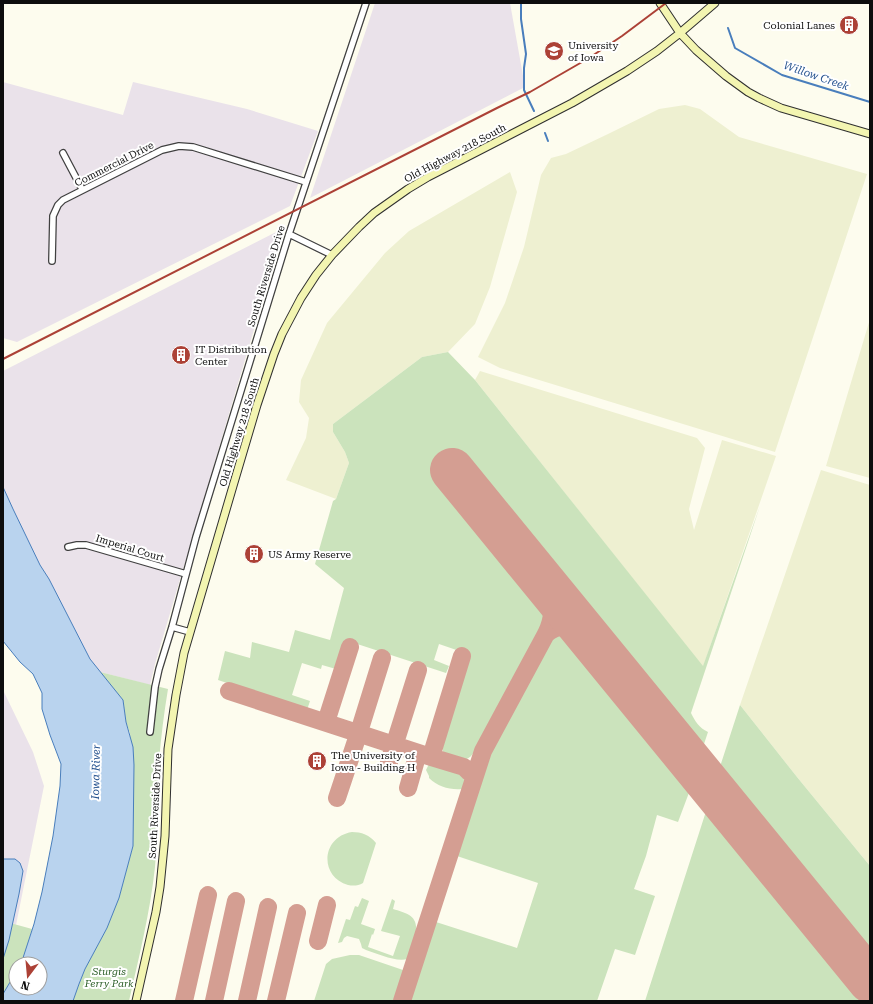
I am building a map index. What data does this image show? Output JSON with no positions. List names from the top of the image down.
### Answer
{
  "streets": {
    "main road": ["Old Highway 218 South", "South Riverside Drive"],
    "street": ["Commercial Drive", "Imperial Court"]
  },
  "crossings": [
    ["Old Highway 218 South", "South Riverside Drive"],
    ["Commercial Drive", "South Riverside Drive"],
    ["South Riverside Drive", "Imperial Court"]
  ],
  "water": ["Willow Creek", "Iowa River"],
  "parks": ["Sturgis Ferry Park"],
  "places": {
    "building": [
      "Colonial Lanes",
      "IT Distribution Center",
      "US Army Reserve",
      "The University of Iowa - Building H"
    ],
    "school or university": ["University of Iowa"]
  },
  "north": "bottom"
}
